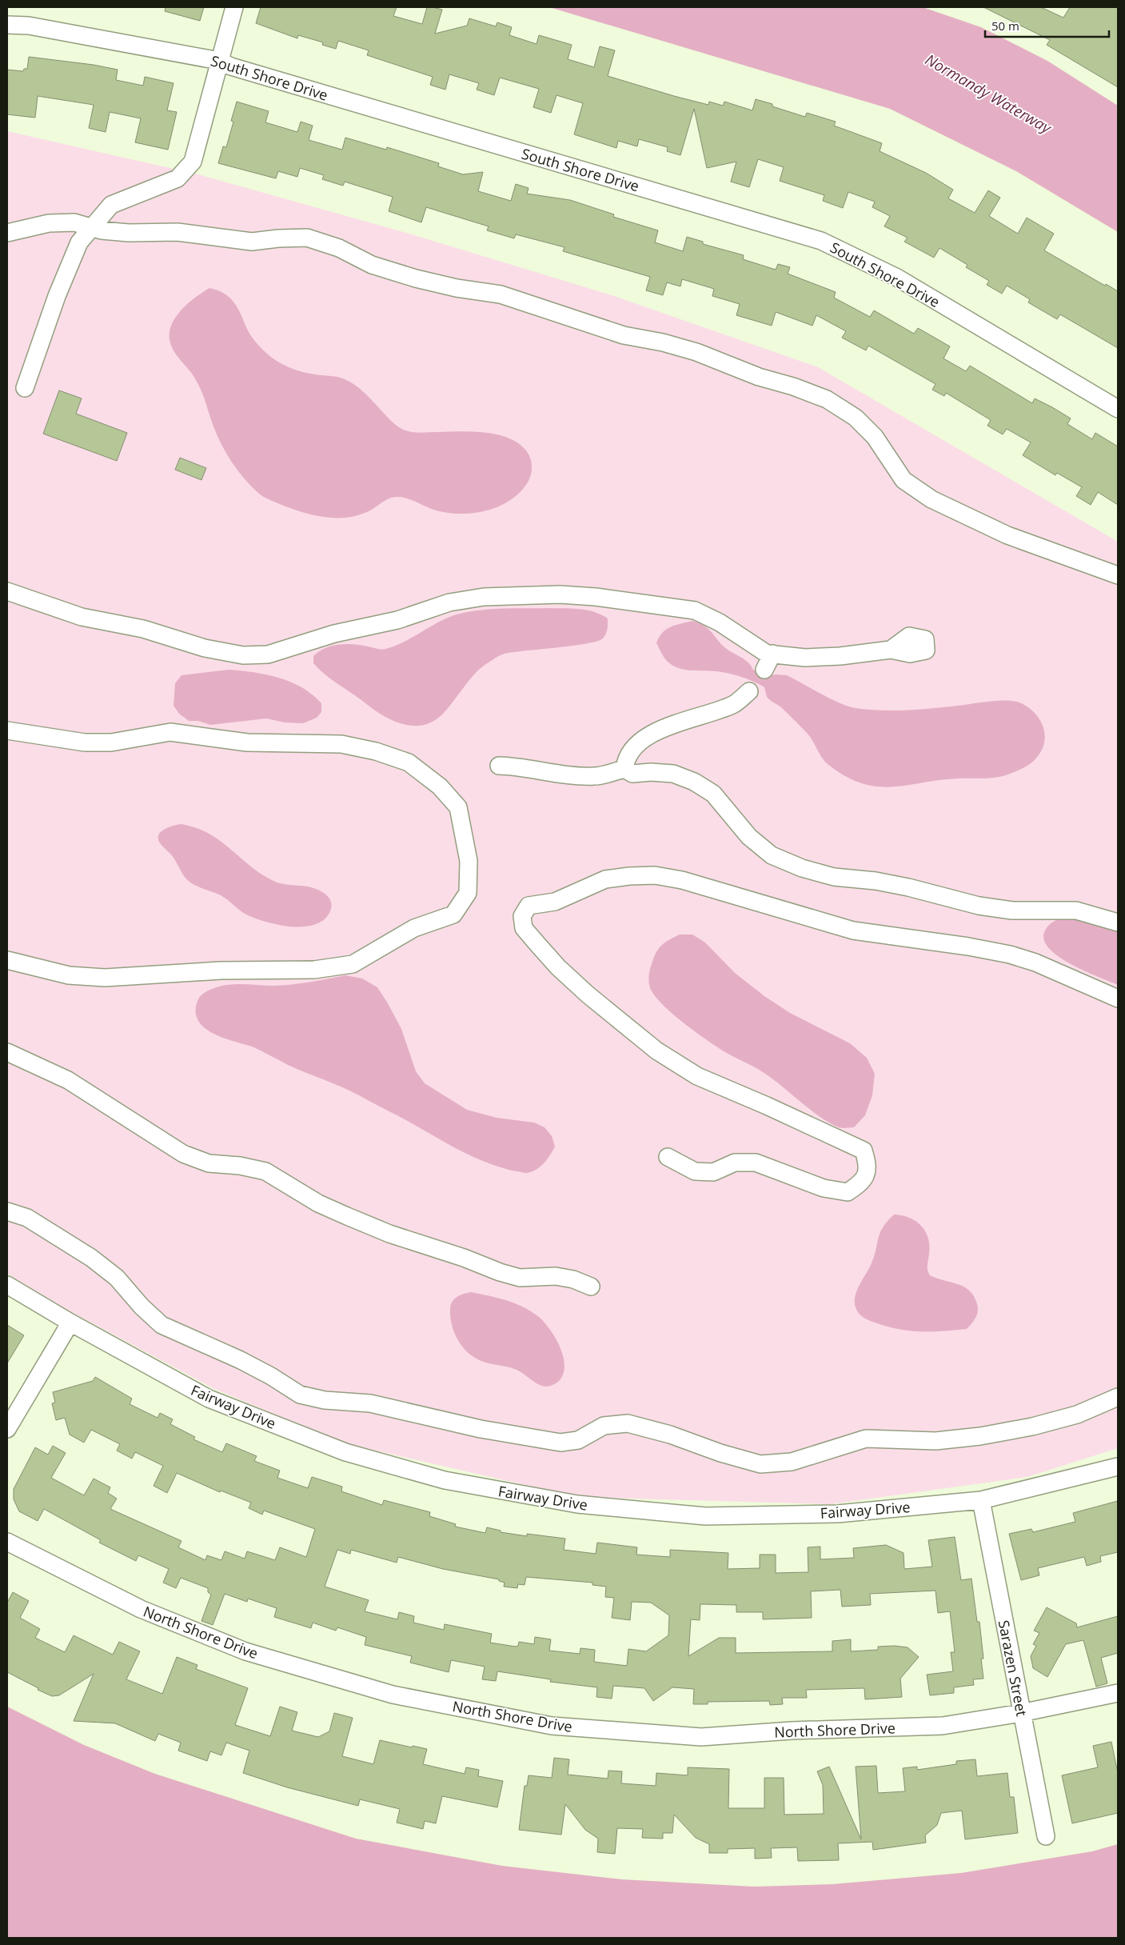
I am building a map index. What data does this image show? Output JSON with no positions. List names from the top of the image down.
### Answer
{
  "streets": {
    "street": [
      "South Shore Drive",
      "Fairway Drive",
      "North Shore Drive",
      "Sarazen Street"
    ]
  },
  "crossings": [
    ["Fairway Drive", "Sarazen Street"],
    ["North Shore Drive", "Sarazen Street"]
  ],
  "water": ["Normandy Waterway"],
  "scale_bar": "50 m"
}
